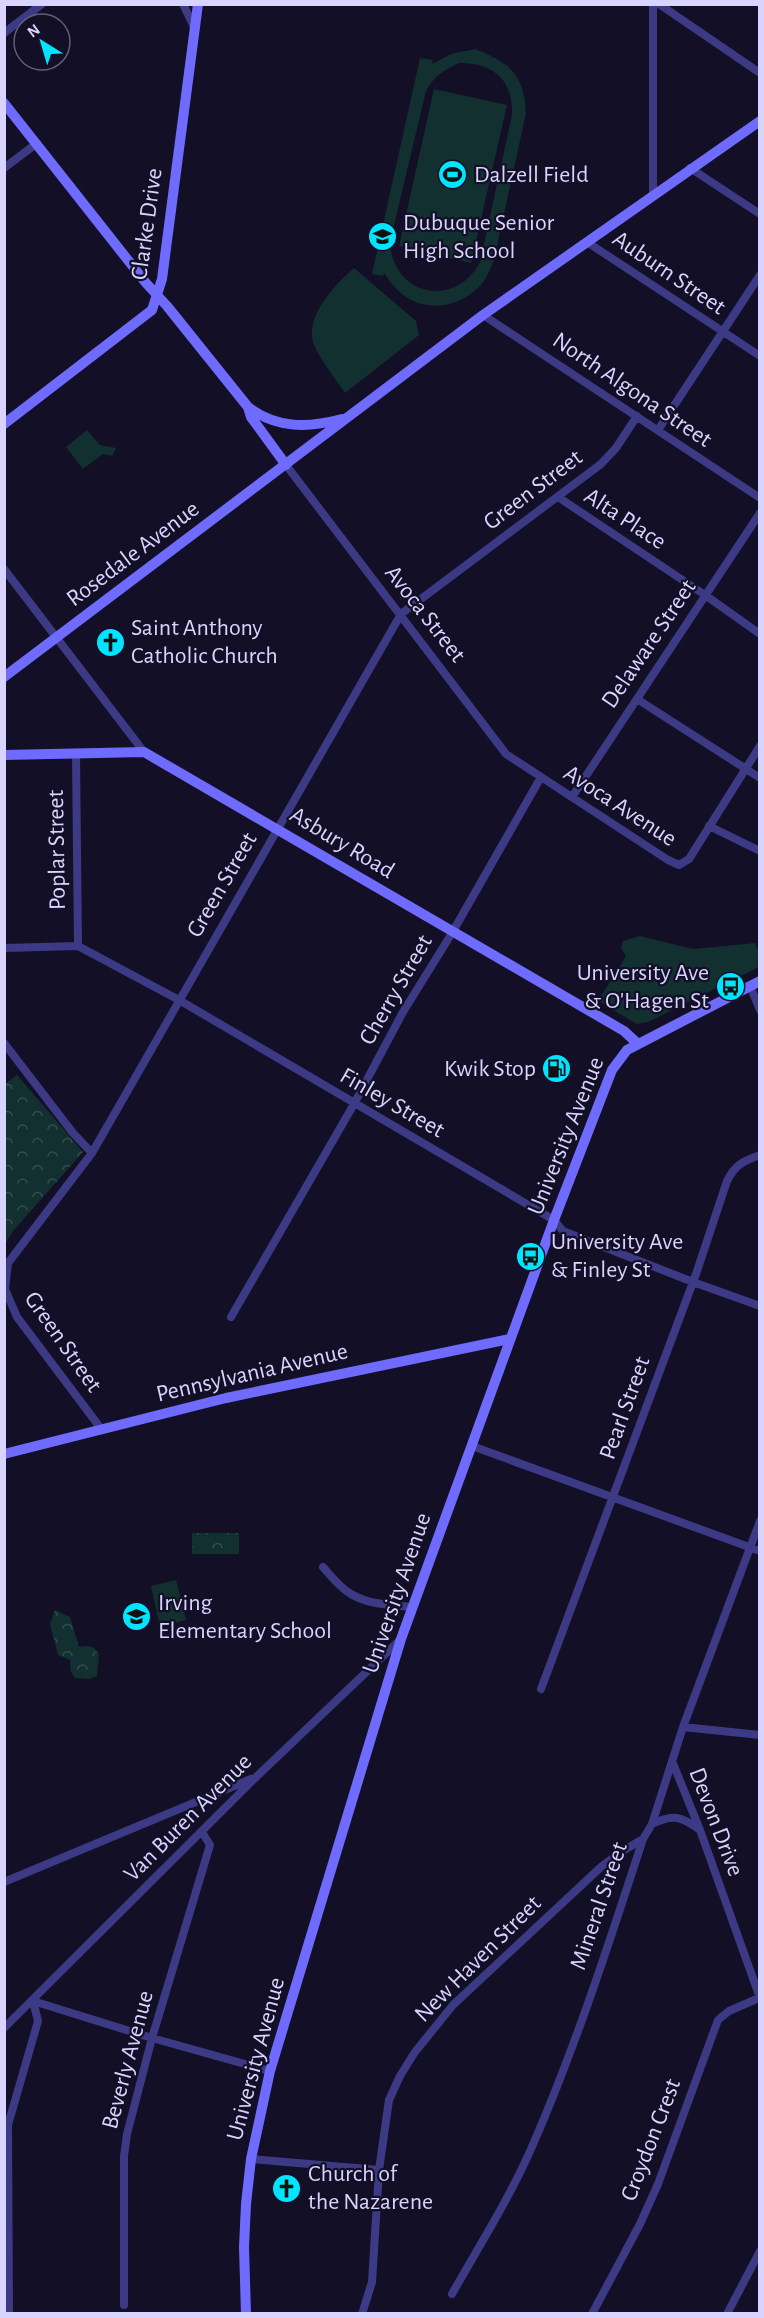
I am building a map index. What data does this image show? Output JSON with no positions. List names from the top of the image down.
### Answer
{
  "streets": {
    "main road": [
      "Clarke Drive",
      "Rosedale Avenue",
      "Asbury Road",
      "University Avenue",
      "Pennsylvania Avenue"
    ],
    "street": [
      "Auburn Street",
      "North Algona Street",
      "Green Street",
      "Alta Place",
      "Avoca Street",
      "Delaware Street",
      "Avoca Avenue",
      "Poplar Street",
      "Cherry Street",
      "Finley Street",
      "Pearl Street",
      "Van Buren Avenue",
      "Devon Drive",
      "Mineral Street",
      "New Haven Street",
      "Beverly Avenue",
      "Croydon Crest"
    ]
  },
  "crossings": [
    ["Auburn Street", "Rosedale Avenue"],
    ["North Algona Street", "Green Street"],
    ["North Algona Street", "Rosedale Avenue"],
    ["Green Street", "Alta Place"],
    ["Green Street", "Avoca Street"],
    ["Green Street", "Asbury Road"],
    ["Green Street", "Finley Street"],
    ["Green Street", "Pennsylvania Avenue"],
    ["Alta Place", "Delaware Street"],
    ["Rosedale Avenue", "Avoca Street"],
    ["Avoca Street", "Avoca Avenue"],
    ["Avoca Street", "Cherry Street"],
    ["Delaware Street", "Avoca Avenue"],
    ["Avoca Avenue", "Cherry Street"],
    ["Asbury Road", "Cherry Street"],
    ["Asbury Road", "University Avenue"],
    ["Poplar Street", "Finley Street"],
    ["Cherry Street", "Finley Street"],
    ["Finley Street", "University Avenue"],
    ["Finley Street", "Pearl Street"],
    ["University Avenue", "Pennsylvania Avenue"],
    ["University Avenue", "Van Buren Avenue"],
    ["Van Buren Avenue", "Beverly Avenue"],
    ["Devon Drive", "Mineral Street"],
    ["Devon Drive", "Croydon Crest"],
    ["Mineral Street", "New Haven Street"]
  ],
  "places": {
    "sports": ["Dalzell Field"],
    "school or university": ["Dubuque Senior High School", "Irving Elementary School"],
    "church": ["Saint Anthony Catholic Church", "Church of the Nazarene"],
    "bus stop": ["University Ave & O'Hagen St", "University Ave & Finley St"],
    "fuel station": ["Kwik Stop"]
  },
  "north": "top left"
}
